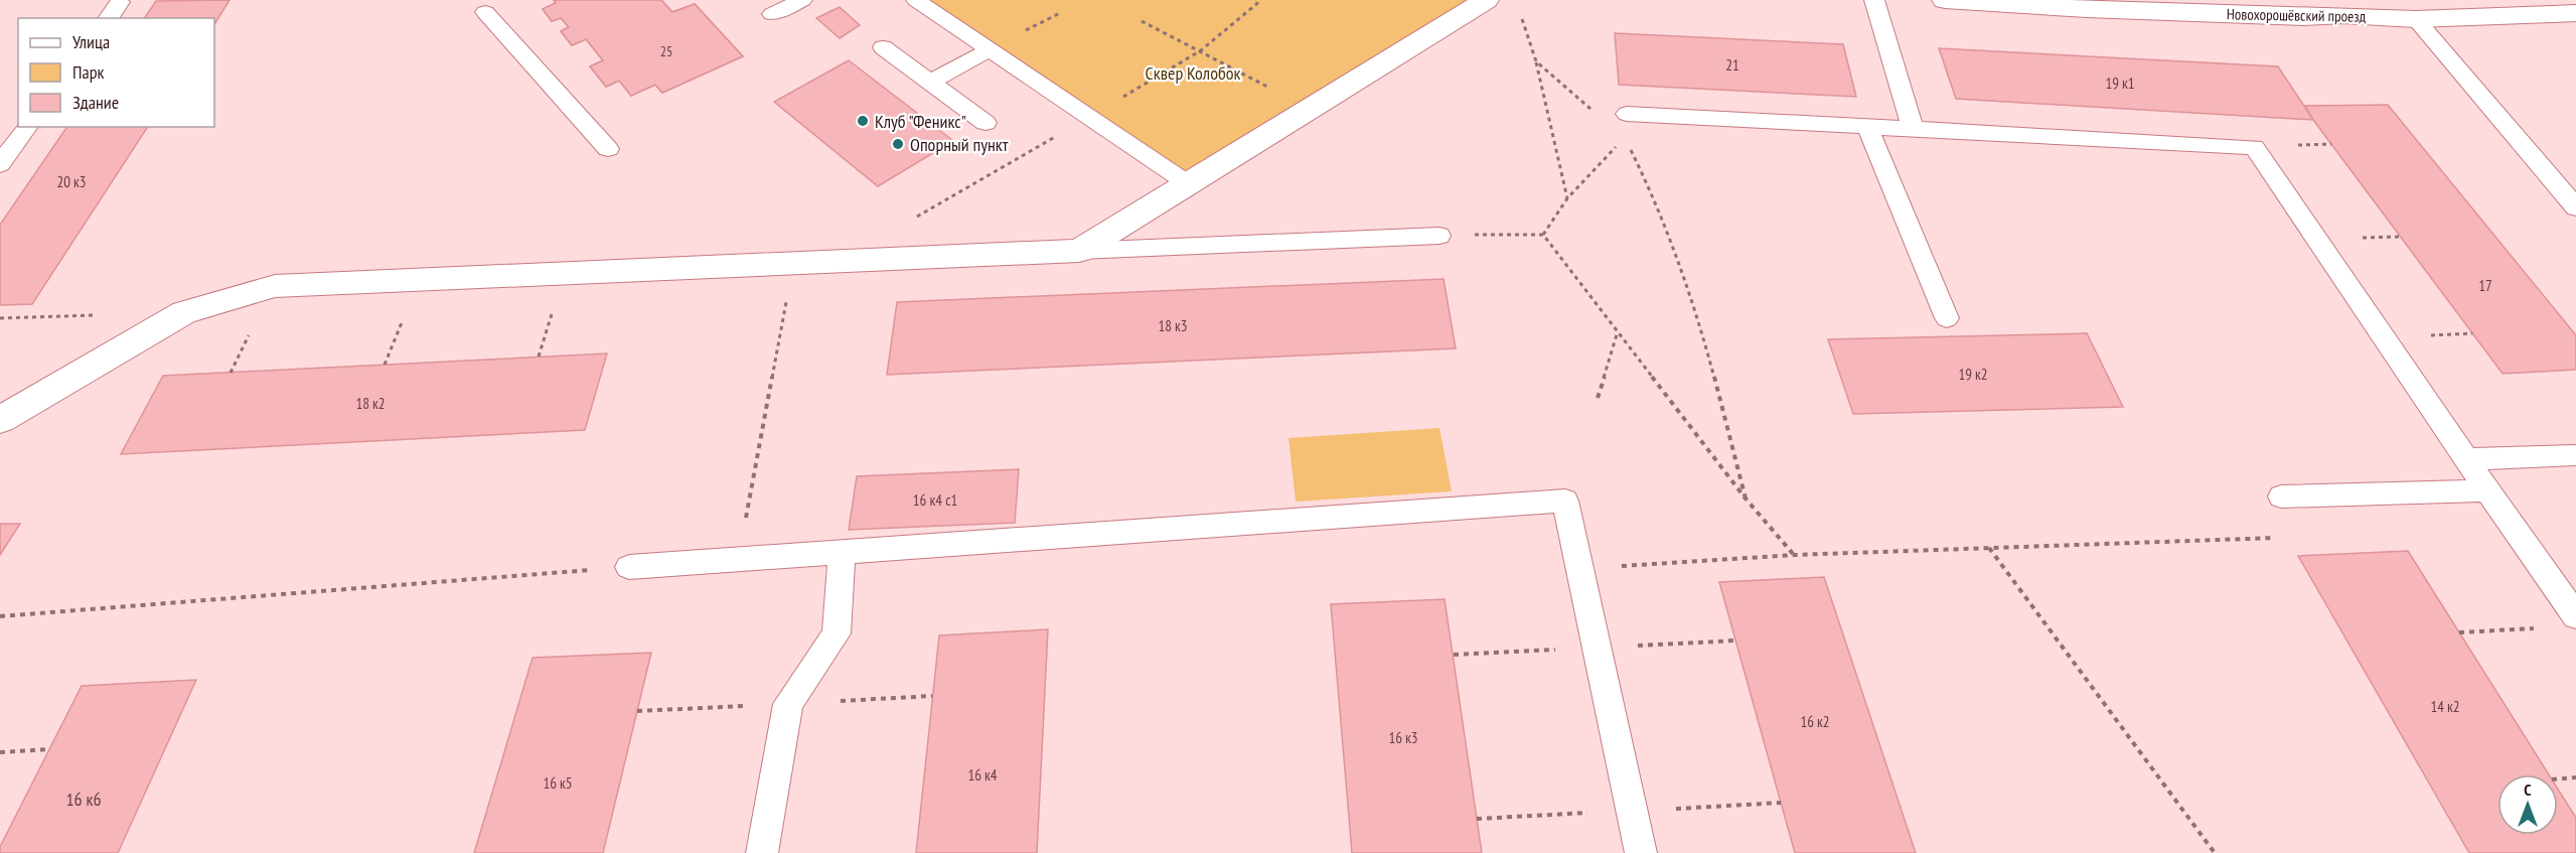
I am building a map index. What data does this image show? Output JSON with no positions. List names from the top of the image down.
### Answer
{
  "streets": {
    "street": ["Новохорошёвский проезд"]
  },
  "parks": ["Сквер Колобок"],
  "places": ["Клуб \"Феникс\"", "Опорный пункт"],
  "house_numbers": [
    "25",
    "21",
    "19 к1",
    "20 к3",
    "17",
    "18 к3",
    "19 к2",
    "18 к2",
    "16 к4 с1",
    "14 к2",
    "16 к2",
    "16 к3",
    "16 к4",
    "16 к5",
    "16 к6"
  ],
  "legend": ["Улица", "Парк", "Здание"],
  "north": "top"
}
